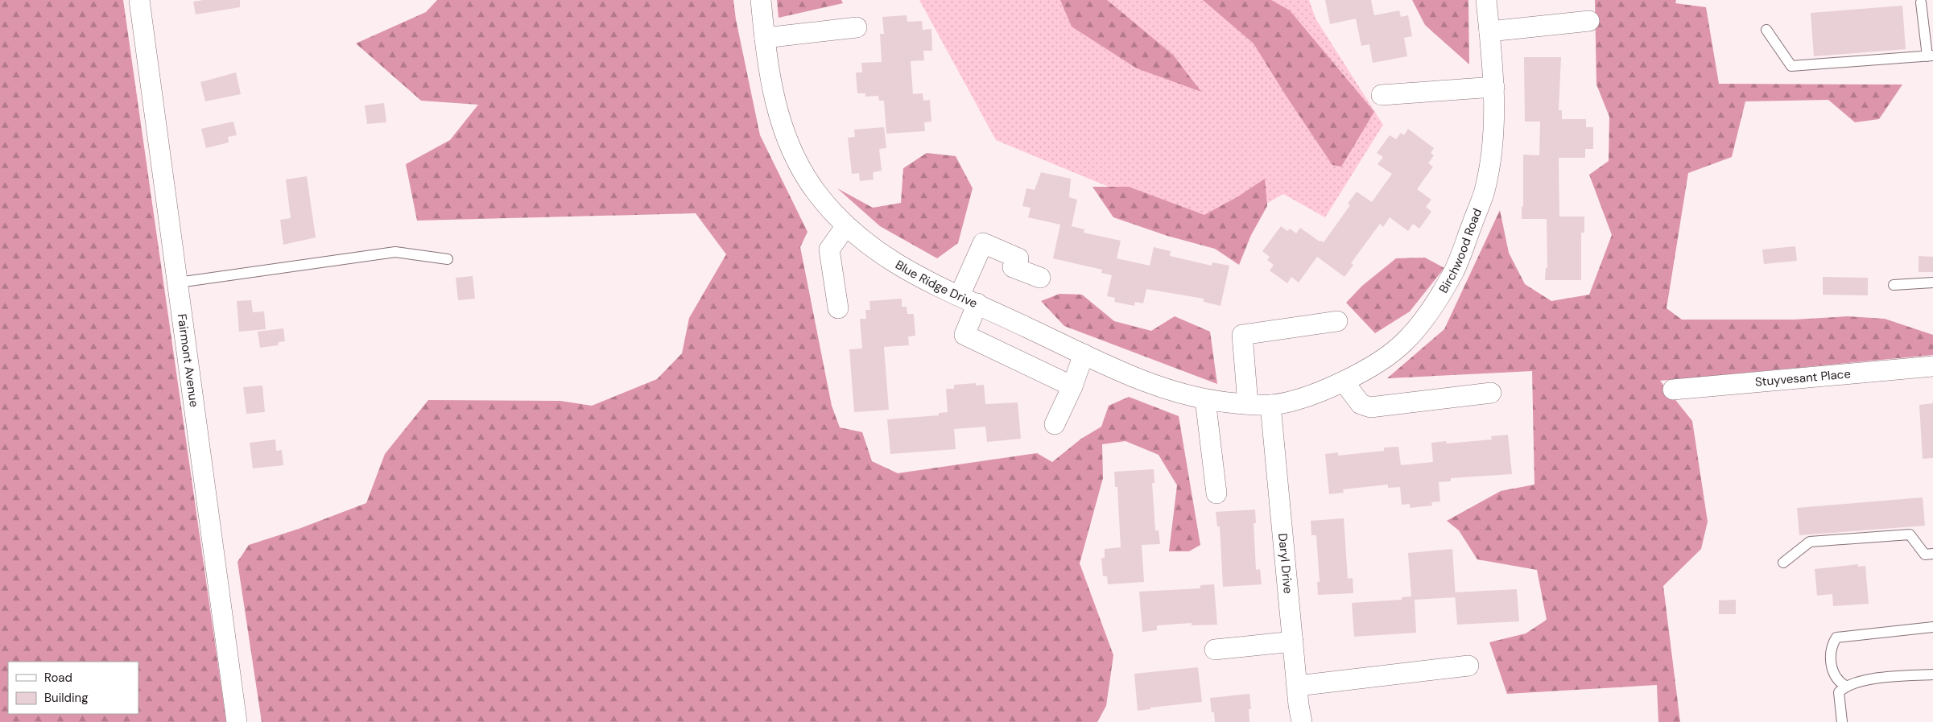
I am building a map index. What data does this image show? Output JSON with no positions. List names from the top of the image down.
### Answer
{
  "streets": {
    "street": [
      "Birchwood Road",
      "Blue Ridge Drive",
      "Fairmont Avenue",
      "Stuyvesant Place",
      "Daryl Drive"
    ]
  },
  "crossings": [
    ["Birchwood Road", "Blue Ridge Drive"],
    ["Birchwood Road", "Daryl Drive"],
    ["Blue Ridge Drive", "Daryl Drive"]
  ],
  "legend": ["Road", "Building"]
}
